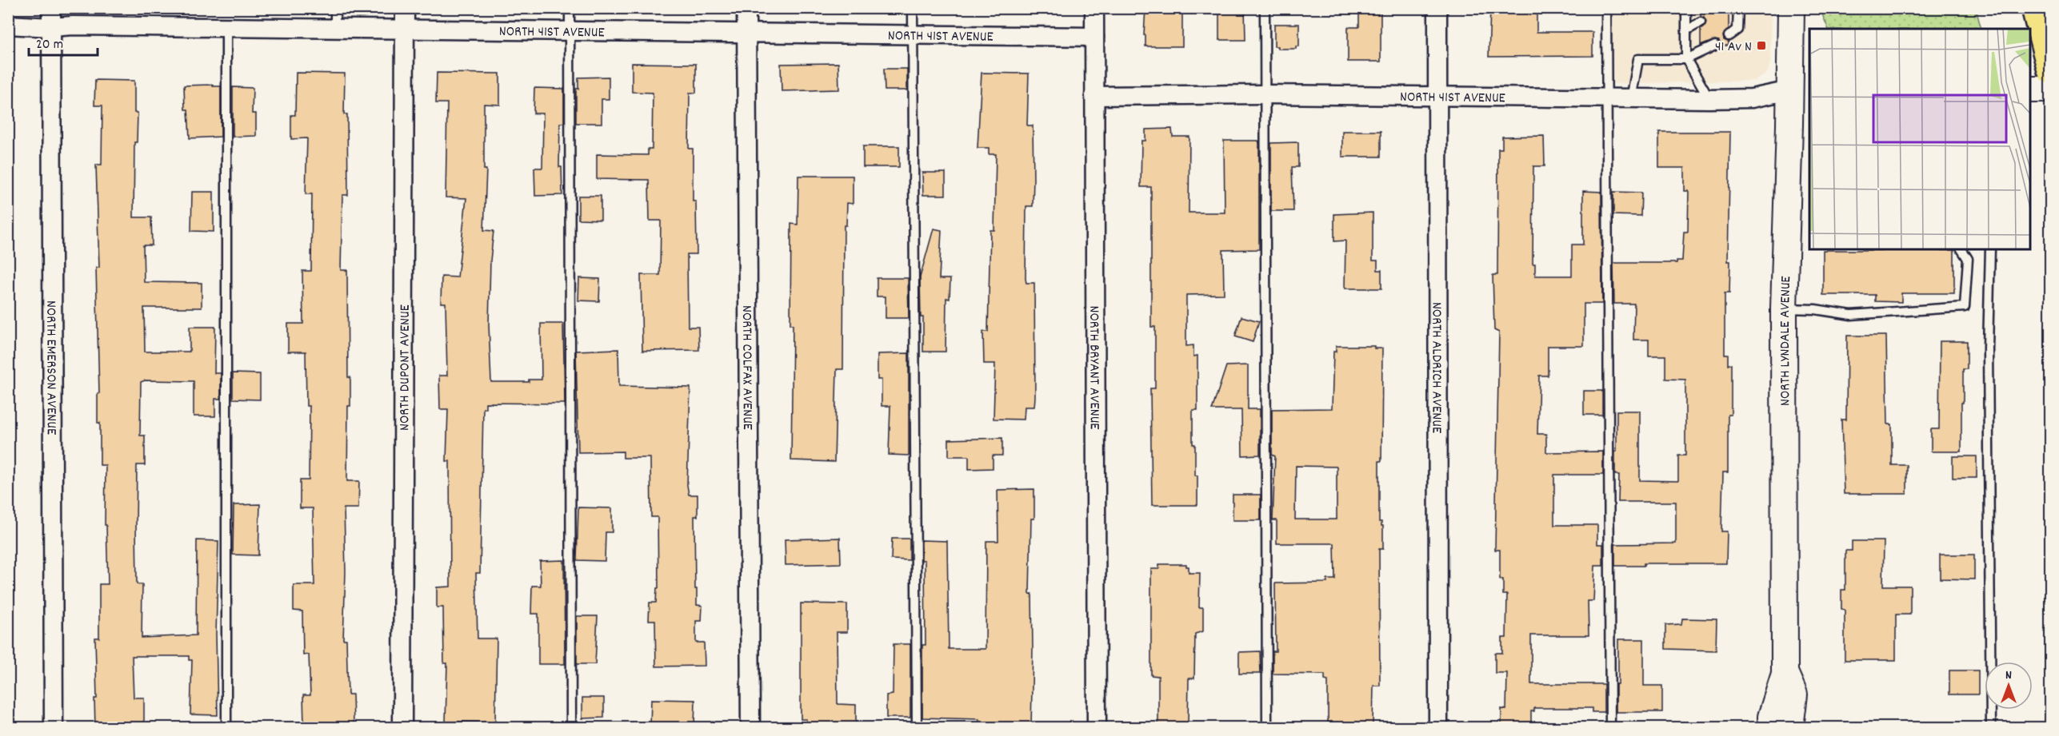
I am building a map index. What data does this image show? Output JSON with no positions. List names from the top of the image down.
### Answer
{
  "streets": {
    "street": [
      "NORTH 41ST AVENUE",
      "NORTH LYNDALE AVENUE",
      "NORTH DUPONT AVENUE",
      "NORTH COLFAX AVENUE",
      "NORTH ALDRICH AVENUE",
      "NORTH EMERSON AVENUE",
      "NORTH BRYANT AVENUE"
    ]
  },
  "crossings": [
    ["NORTH 41ST AVENUE", "NORTH LYNDALE AVENUE"],
    ["NORTH 41ST AVENUE", "NORTH DUPONT AVENUE"],
    ["NORTH 41ST AVENUE", "NORTH COLFAX AVENUE"],
    ["NORTH 41ST AVENUE", "NORTH ALDRICH AVENUE"],
    ["NORTH 41ST AVENUE", "NORTH EMERSON AVENUE"],
    ["NORTH 41ST AVENUE", "NORTH BRYANT AVENUE"]
  ],
  "places": {
    "transit": ["41 Av N"]
  },
  "scale_bar": "20 m",
  "north": "top"
}
